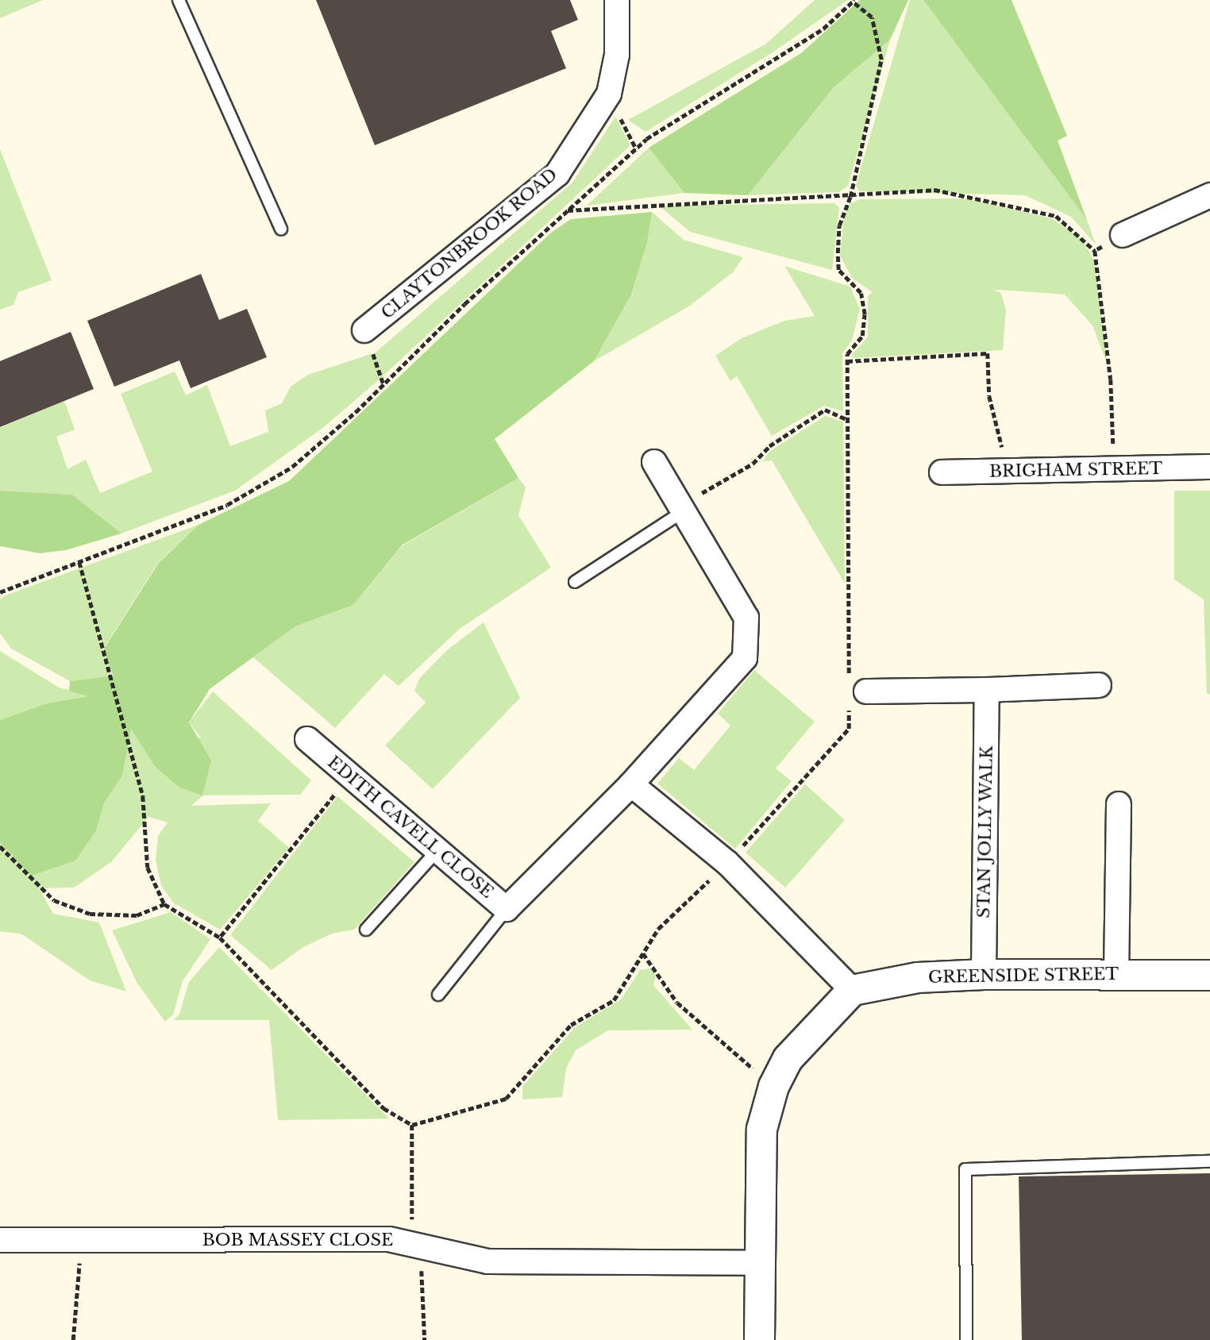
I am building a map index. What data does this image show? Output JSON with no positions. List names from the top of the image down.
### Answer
{
  "streets": {
    "street": [
      "CLAYTONBROOK ROAD",
      "BRIGHAM STREET",
      "EDITH CAVELL CLOSE",
      "STAN JOLLY WALK",
      "GREENSIDE STREET",
      "BOB MASSEY CLOSE"
    ]
  },
  "crossings": [
    ["STAN JOLLY WALK", "GREENSIDE STREET"]
  ]
}
